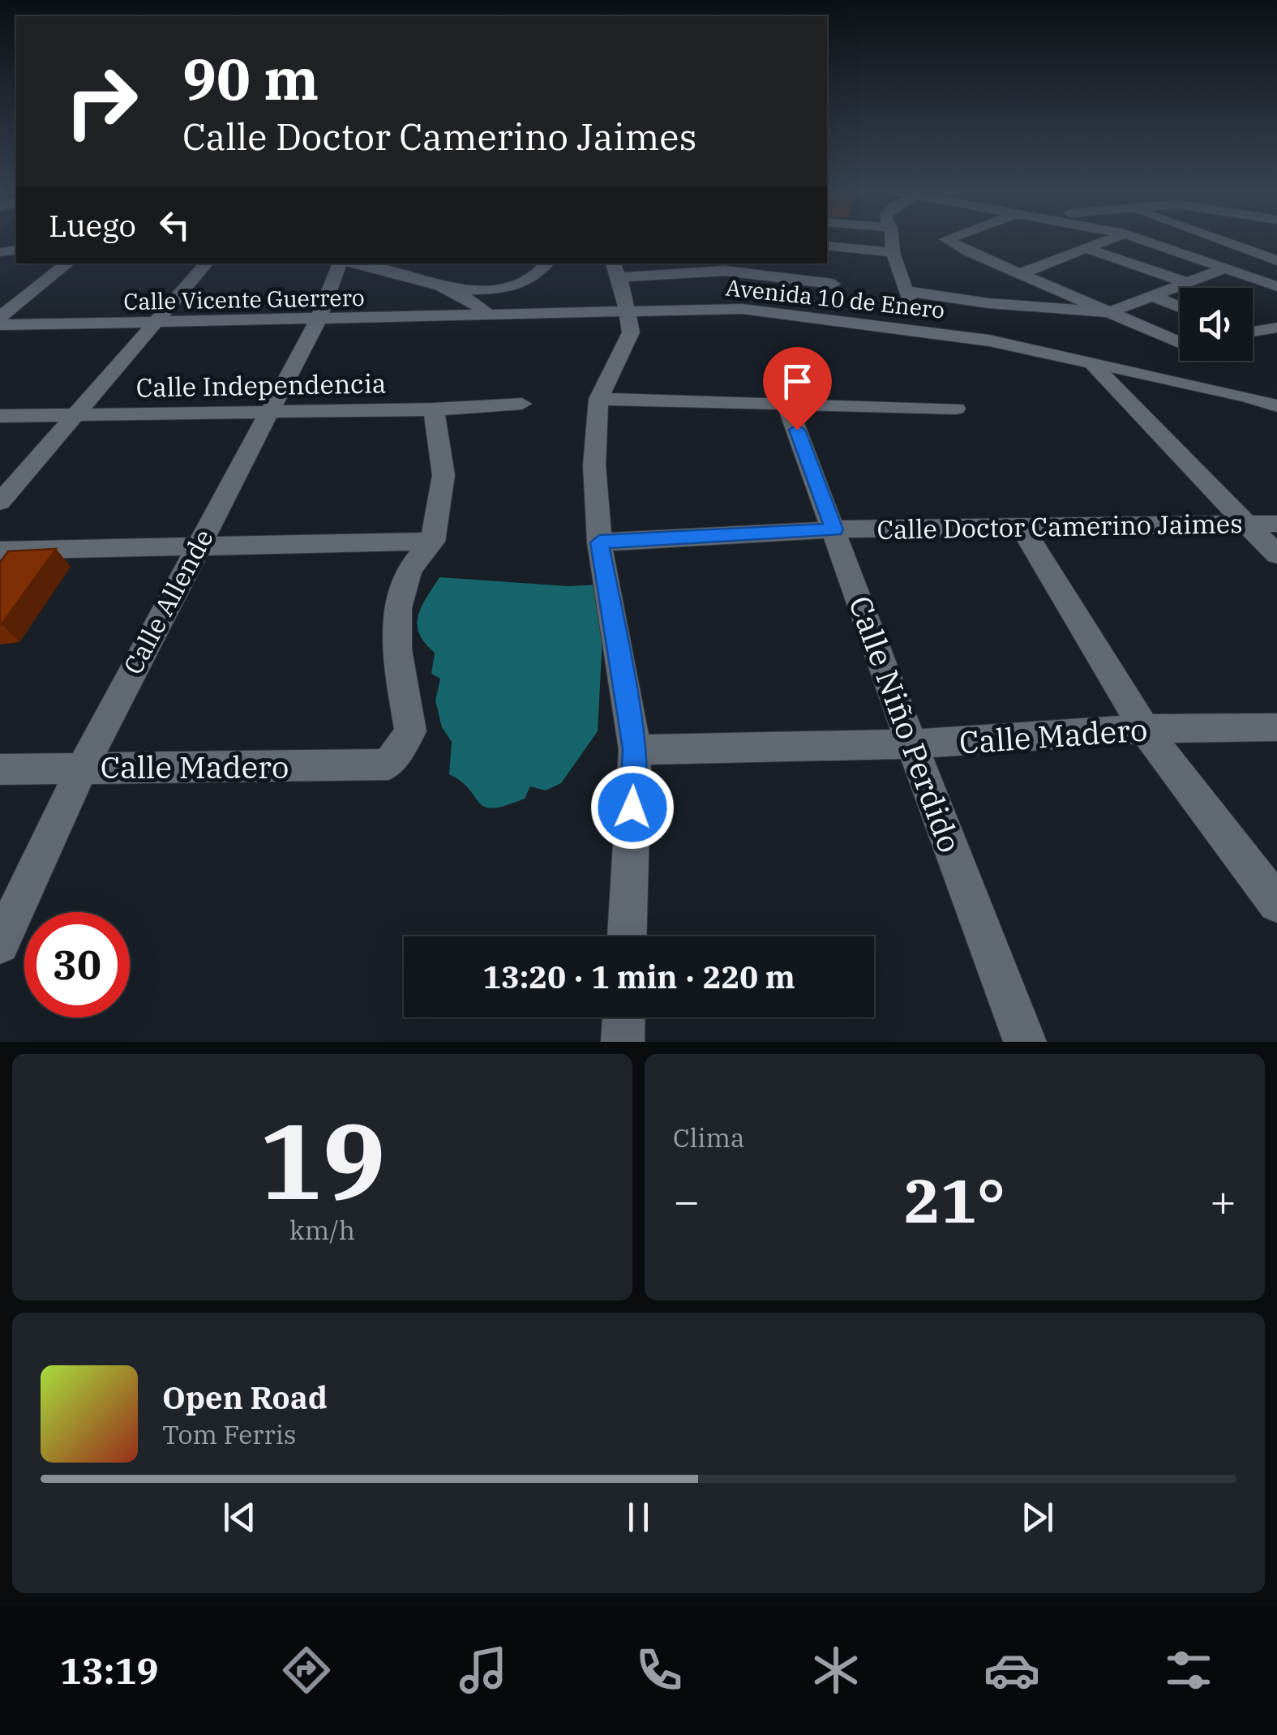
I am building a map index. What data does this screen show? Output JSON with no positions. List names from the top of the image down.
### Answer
{
  "streets": {
    "street": [
      "Avenida 10 de Enero",
      "Calle Vicente Guerrero",
      "Calle Independencia",
      "Calle Doctor Camerino Jaimes",
      "Calle Allende",
      "Calle Niño Perdido",
      "Calle Madero"
    ]
  },
  "crossings": [
    ["Avenida 10 de Enero", "Calle Vicente Guerrero"],
    ["Calle Vicente Guerrero", "Calle Allende"],
    ["Calle Independencia", "Calle Allende"],
    ["Calle Doctor Camerino Jaimes", "Calle Niño Perdido"],
    ["Calle Allende", "Calle Madero"],
    ["Calle Niño Perdido", "Calle Madero"]
  ],
  "page": {
    "turn": ["90 m", "Calle Doctor Camerino Jaimes"],
    "then": "Luego",
    "limit": "30",
    "trip": "13:20 · 1 min · 220 m",
    "tile": [
      ["19", "km/h"],
      "Clima"
    ],
    "heat": ["−", "21°", "+"],
    "song": ["Open Road", "Tom Ferris"],
    "tabs": "13:19"
  }
}
